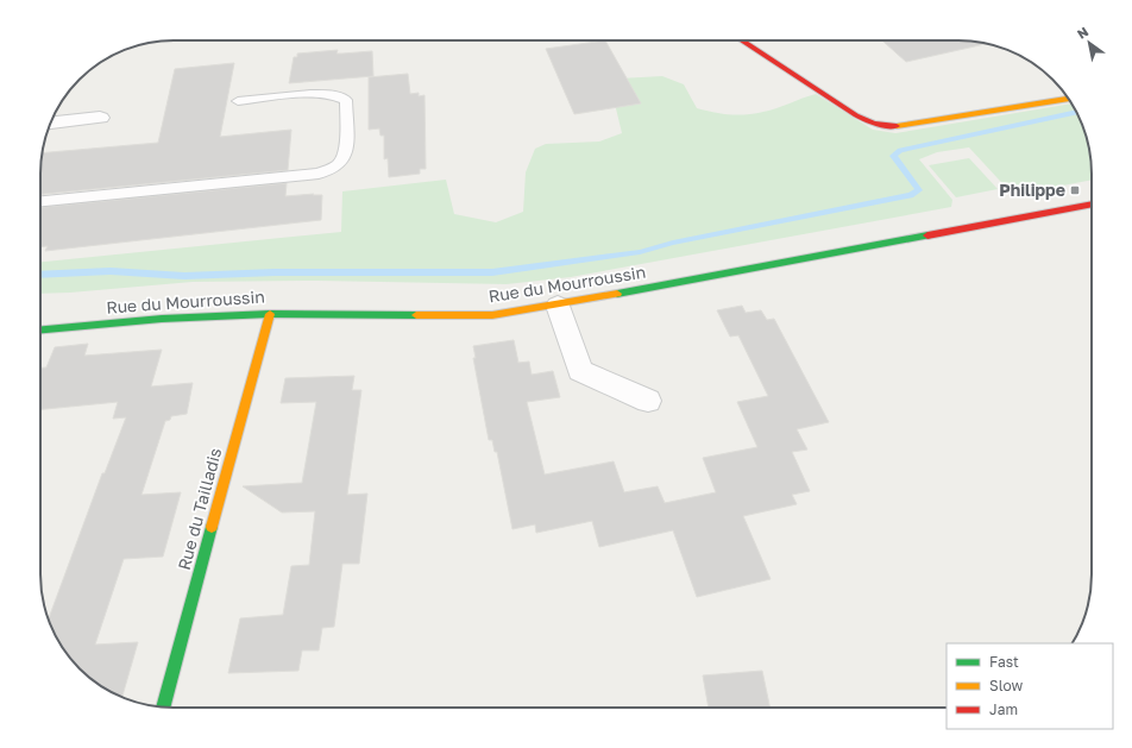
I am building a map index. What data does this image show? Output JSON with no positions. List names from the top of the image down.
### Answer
{
  "streets": {
    "street": ["Rue du Mourroussin", "Rue du Tailladis"]
  },
  "crossings": [
    ["Rue du Mourroussin", "Rue du Tailladis"]
  ],
  "places": {
    "transit": ["Philippe"]
  },
  "legend": ["Fast", "Slow", "Jam"],
  "north": "top left"
}
